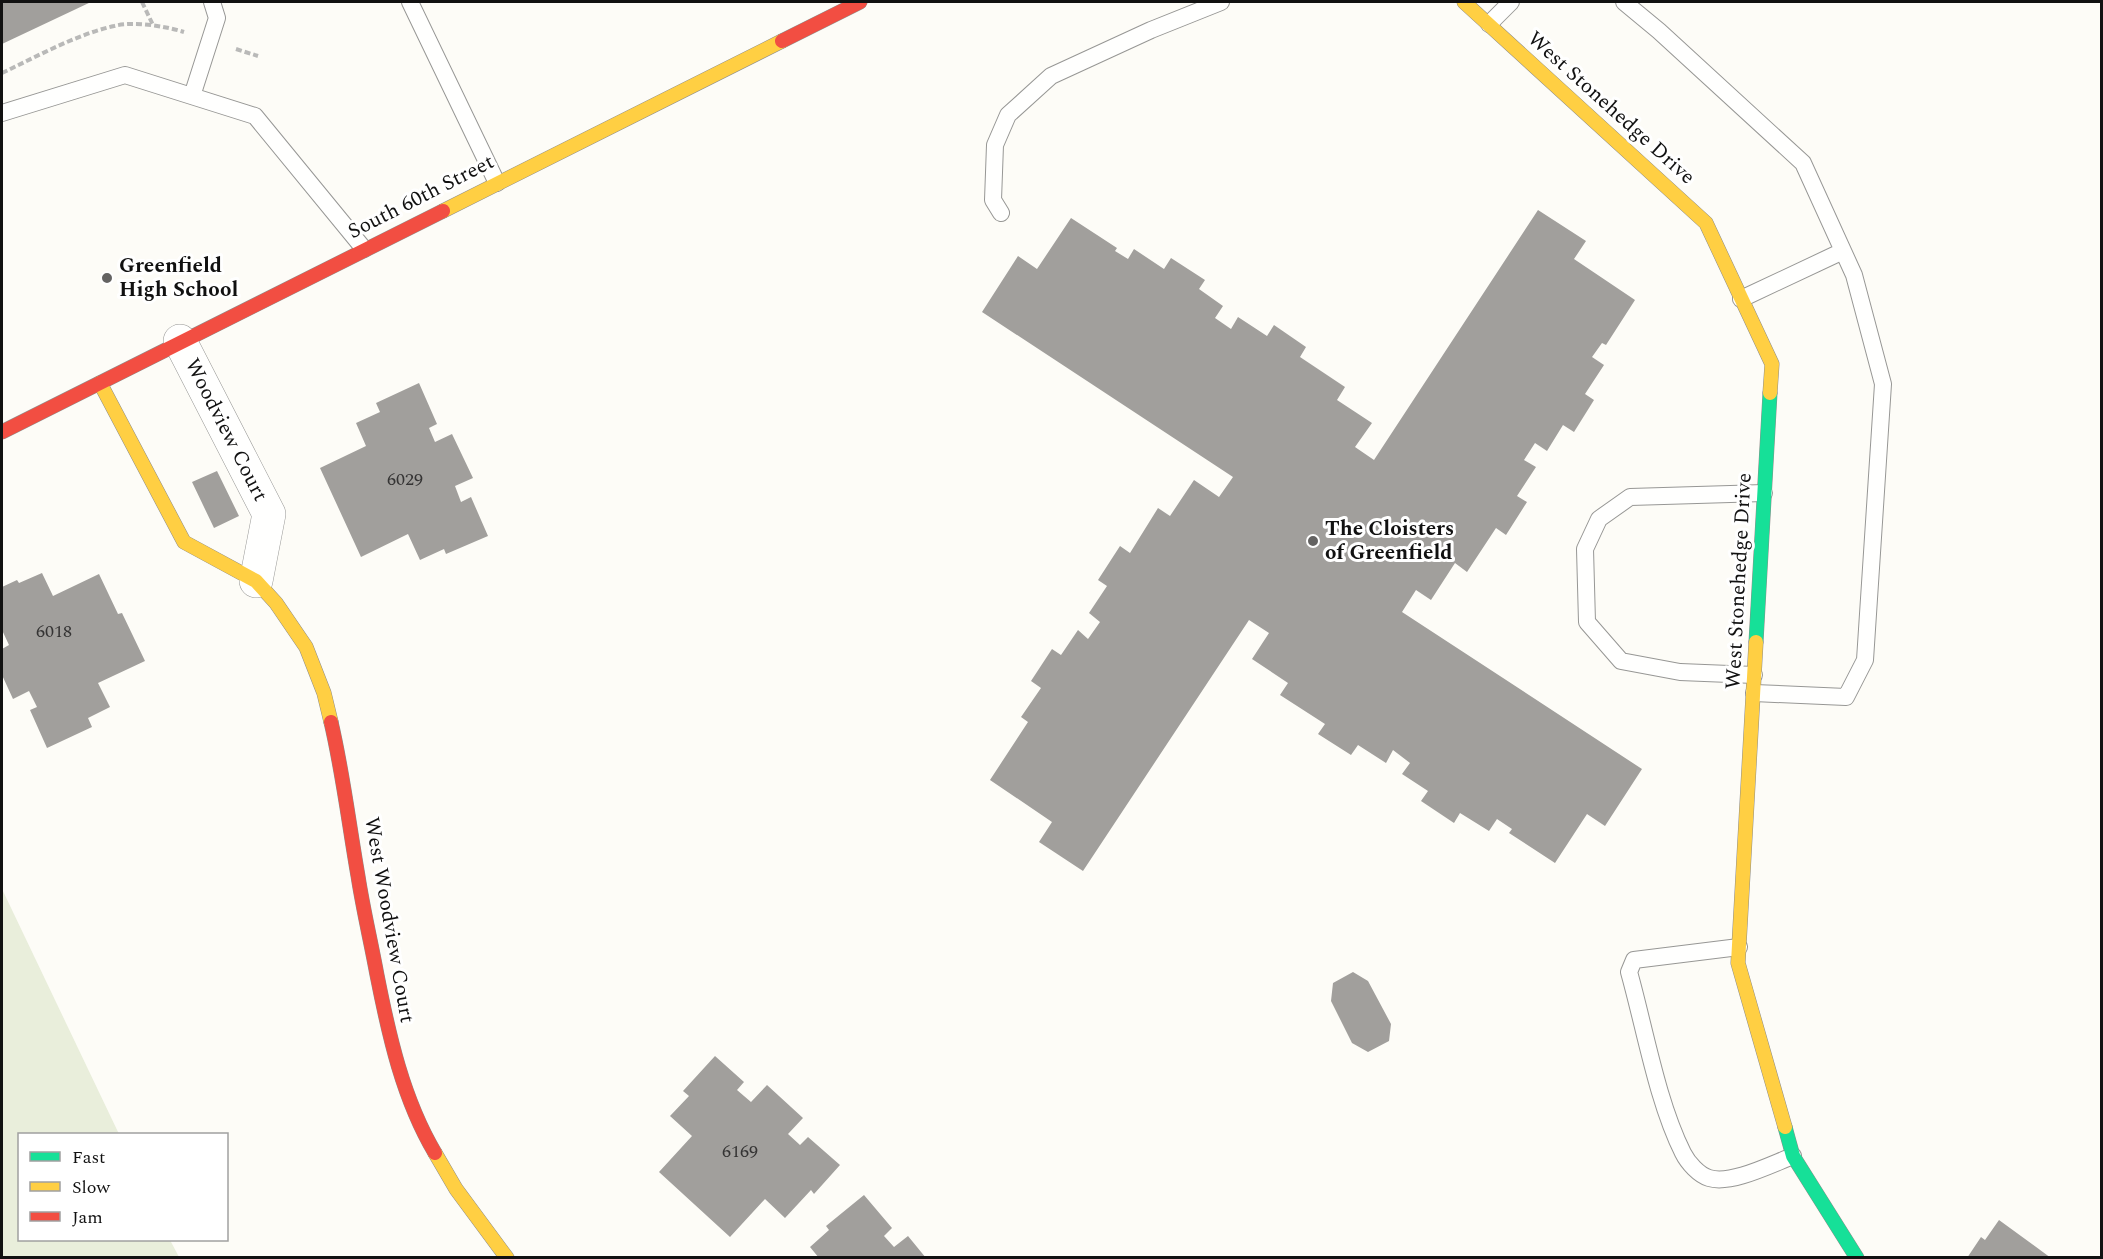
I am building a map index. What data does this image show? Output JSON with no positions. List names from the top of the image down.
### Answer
{
  "streets": {
    "street": [
      "West Stonehedge Drive",
      "South 60th Street",
      "Woodview Court",
      "West Woodview Court"
    ]
  },
  "crossings": [
    ["South 60th Street", "Woodview Court"],
    ["Woodview Court", "West Woodview Court"]
  ],
  "places": ["Greenfield High School", "The Cloisters of Greenfield"],
  "house_numbers": ["6029", "6018", "6169"],
  "legend": ["Fast", "Slow", "Jam"]
}
